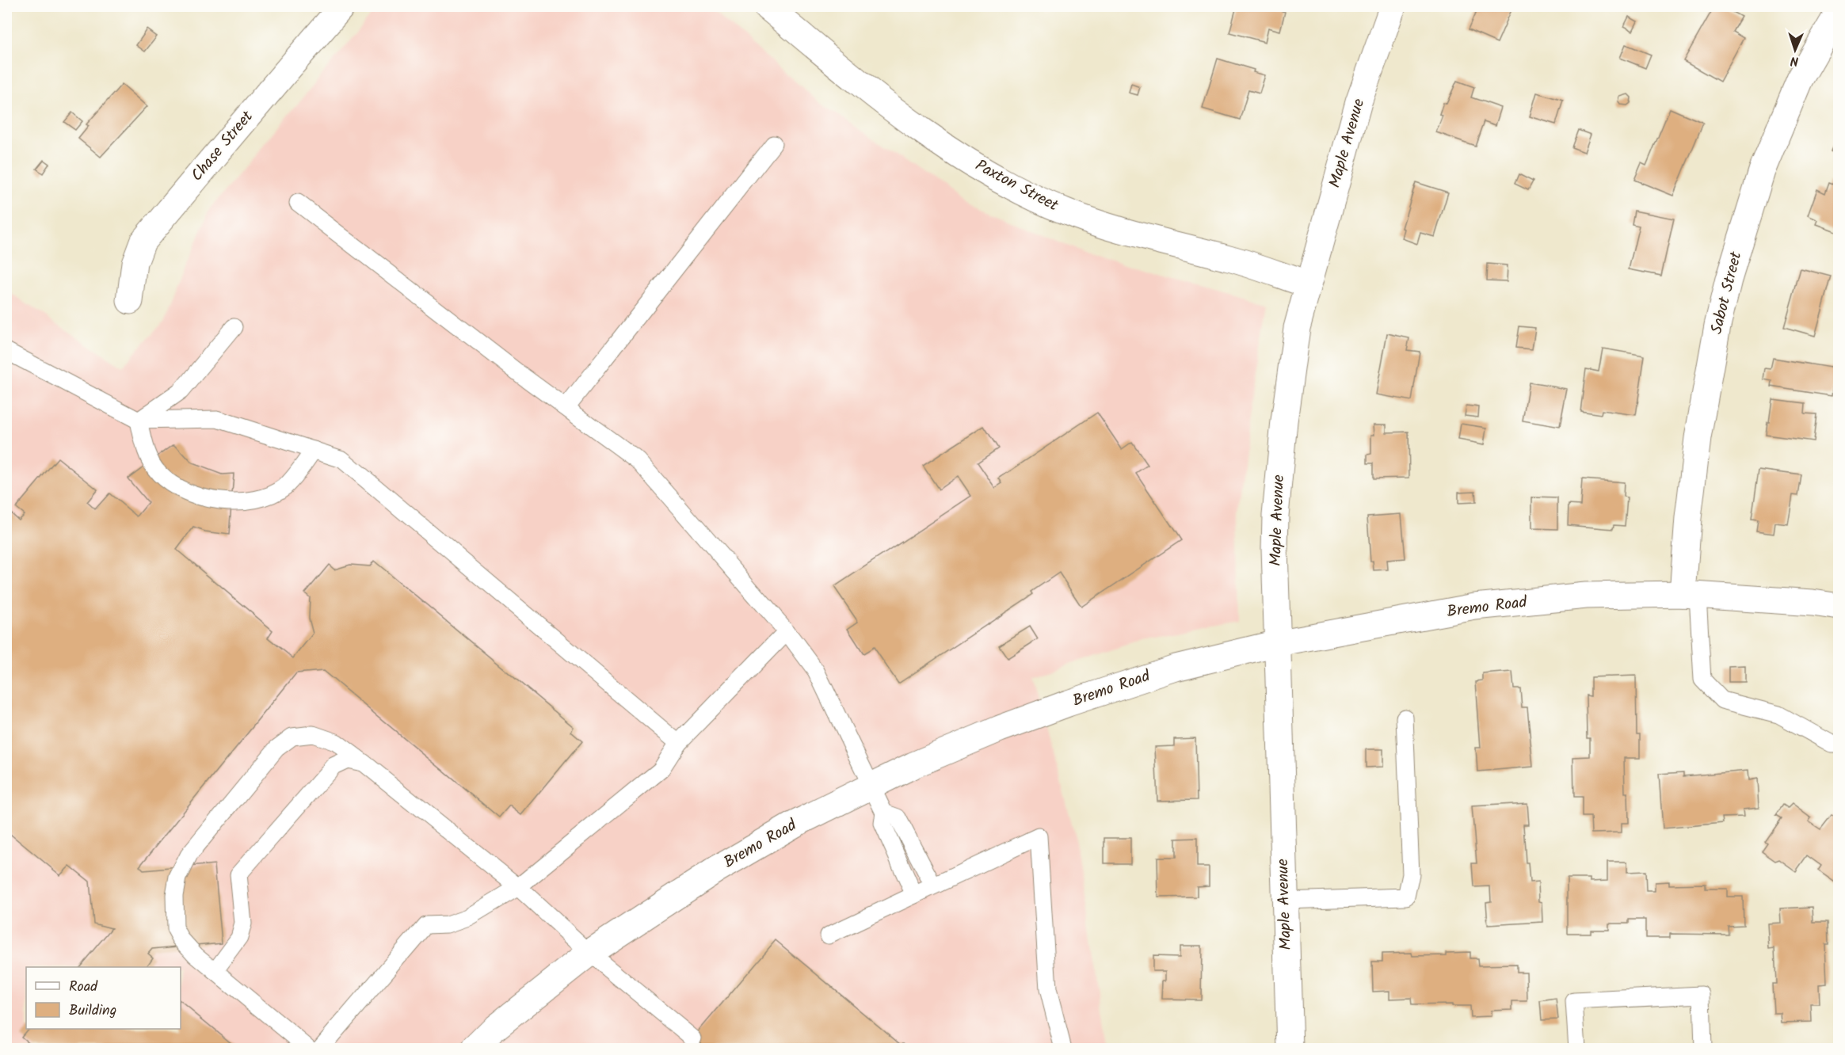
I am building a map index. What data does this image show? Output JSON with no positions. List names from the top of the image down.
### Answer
{
  "streets": {
    "street": [
      "Maple Avenue",
      "Chase Street",
      "Paxton Street",
      "Sabot Street",
      "Bremo Road"
    ]
  },
  "crossings": [
    ["Maple Avenue", "Paxton Street"],
    ["Maple Avenue", "Bremo Road"],
    ["Sabot Street", "Bremo Road"]
  ],
  "legend": ["Road", "Building"],
  "north": "bottom"
}
